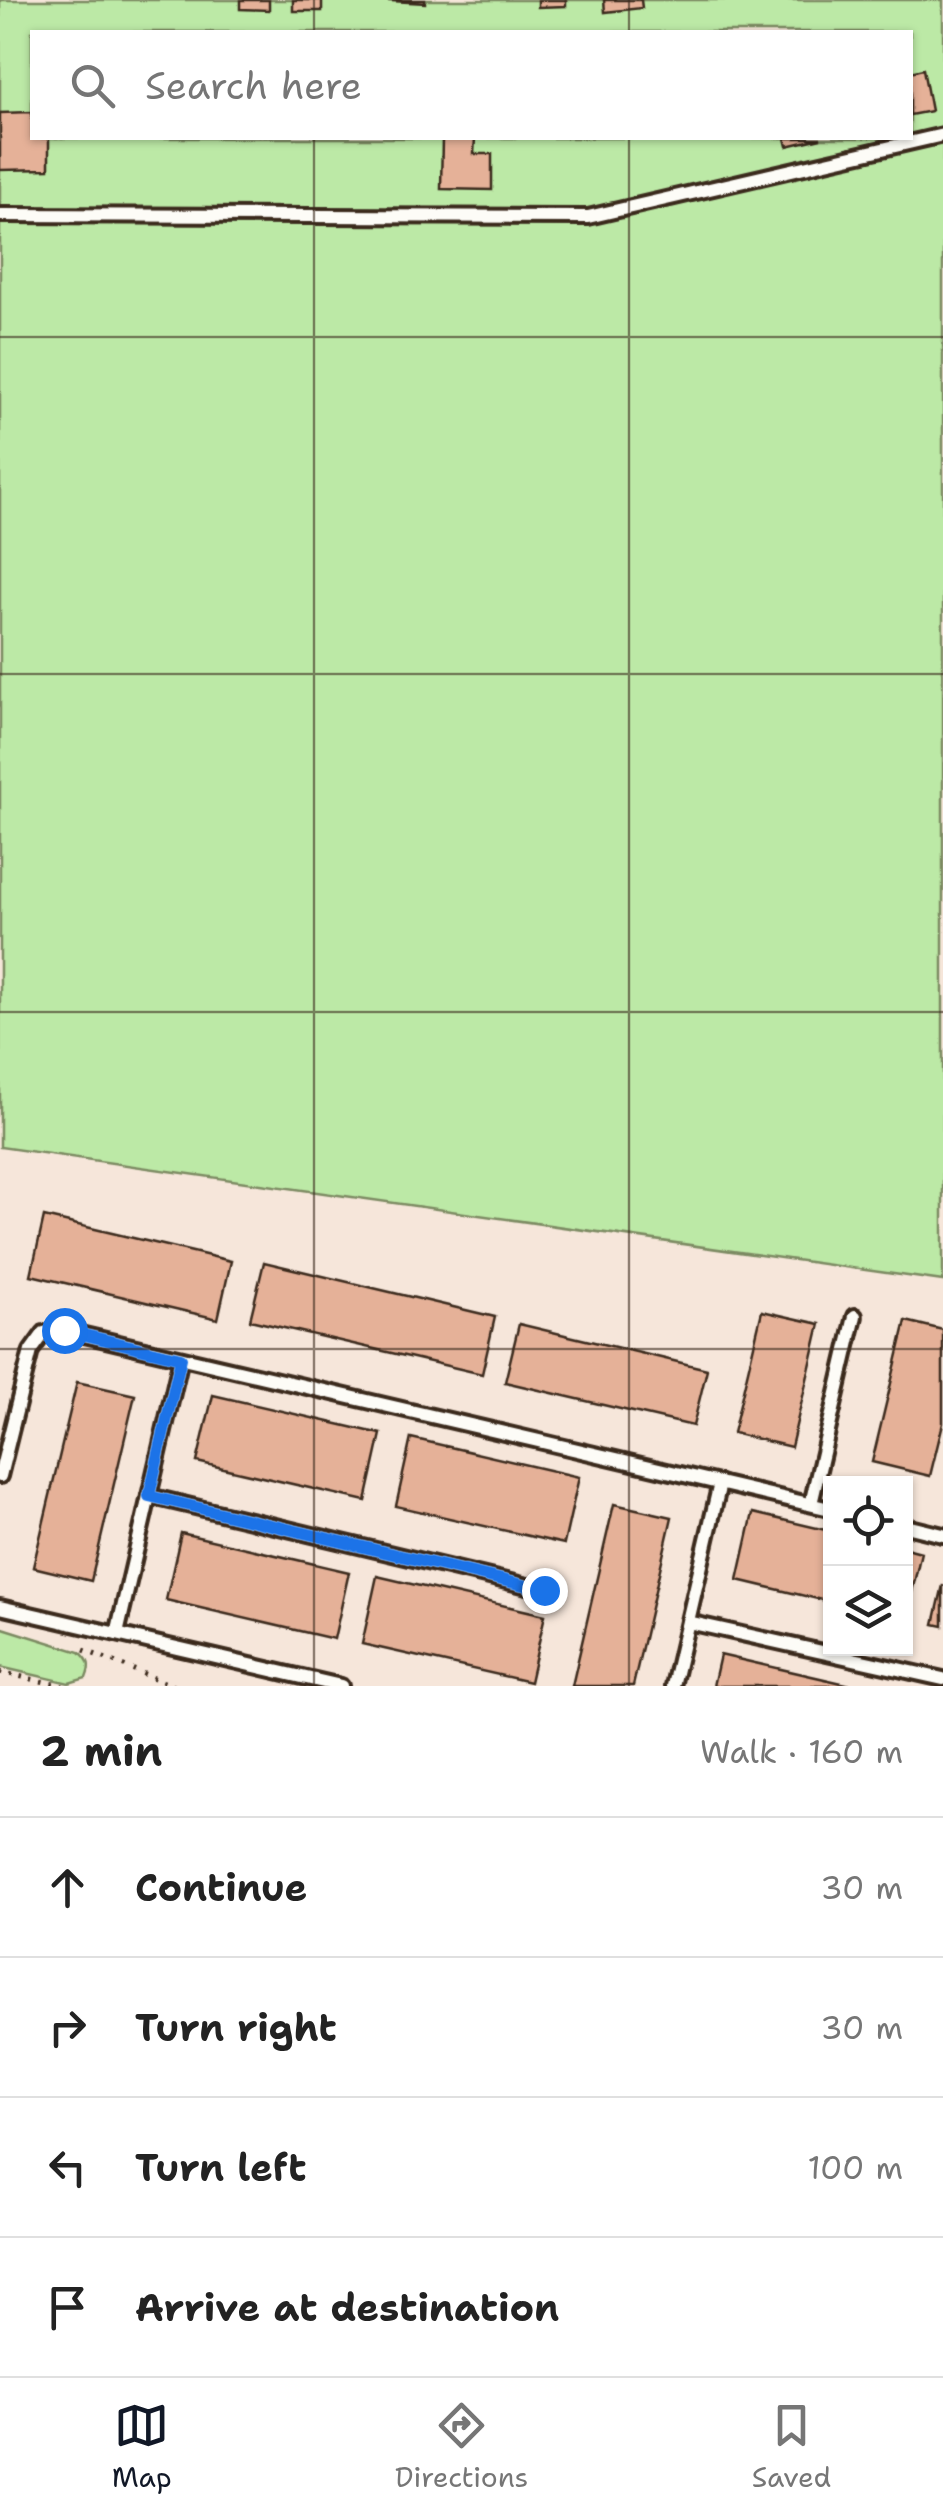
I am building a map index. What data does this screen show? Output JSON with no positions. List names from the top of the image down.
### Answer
{
  "page": {
    "search": "Search here",
    "heading": ["2 min", "Walk · 160 m"],
    "list": [
      ["Continue", "30 m"],
      ["Turn right", "30 m"],
      ["Turn left", "100 m"],
      "Arrive at destination"
    ],
    "nav": ["Map", "Directions", "Saved"]
  }
}
